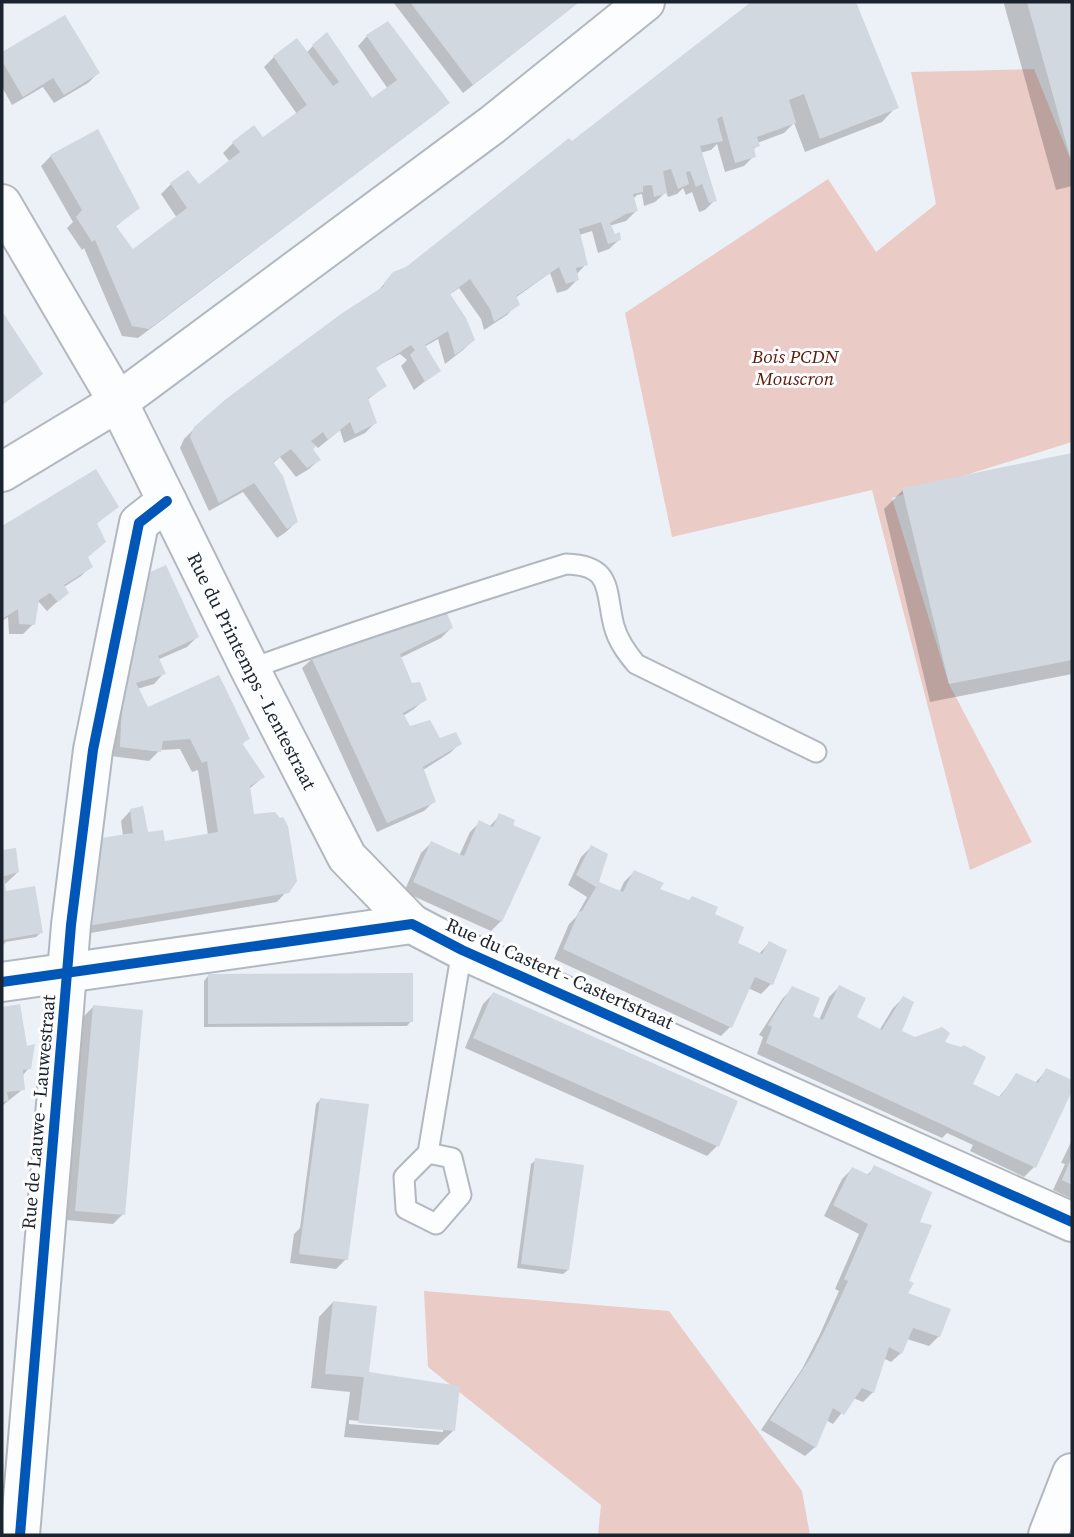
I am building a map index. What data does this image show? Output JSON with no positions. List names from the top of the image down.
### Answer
{
  "streets": {
    "street": ["Rue du Printemps - Lentestraat", "Rue du Castert - Castertstraat", "Rue de Lauwe - Lauwestraat"]
  },
  "crossings": [
    ["Rue du Printemps - Lentestraat", "Rue du Castert - Castertstraat"],
    ["Rue du Printemps - Lentestraat", "Rue de Lauwe - Lauwestraat"]
  ],
  "parks": ["Bois PCDN Mouscron"]
}
